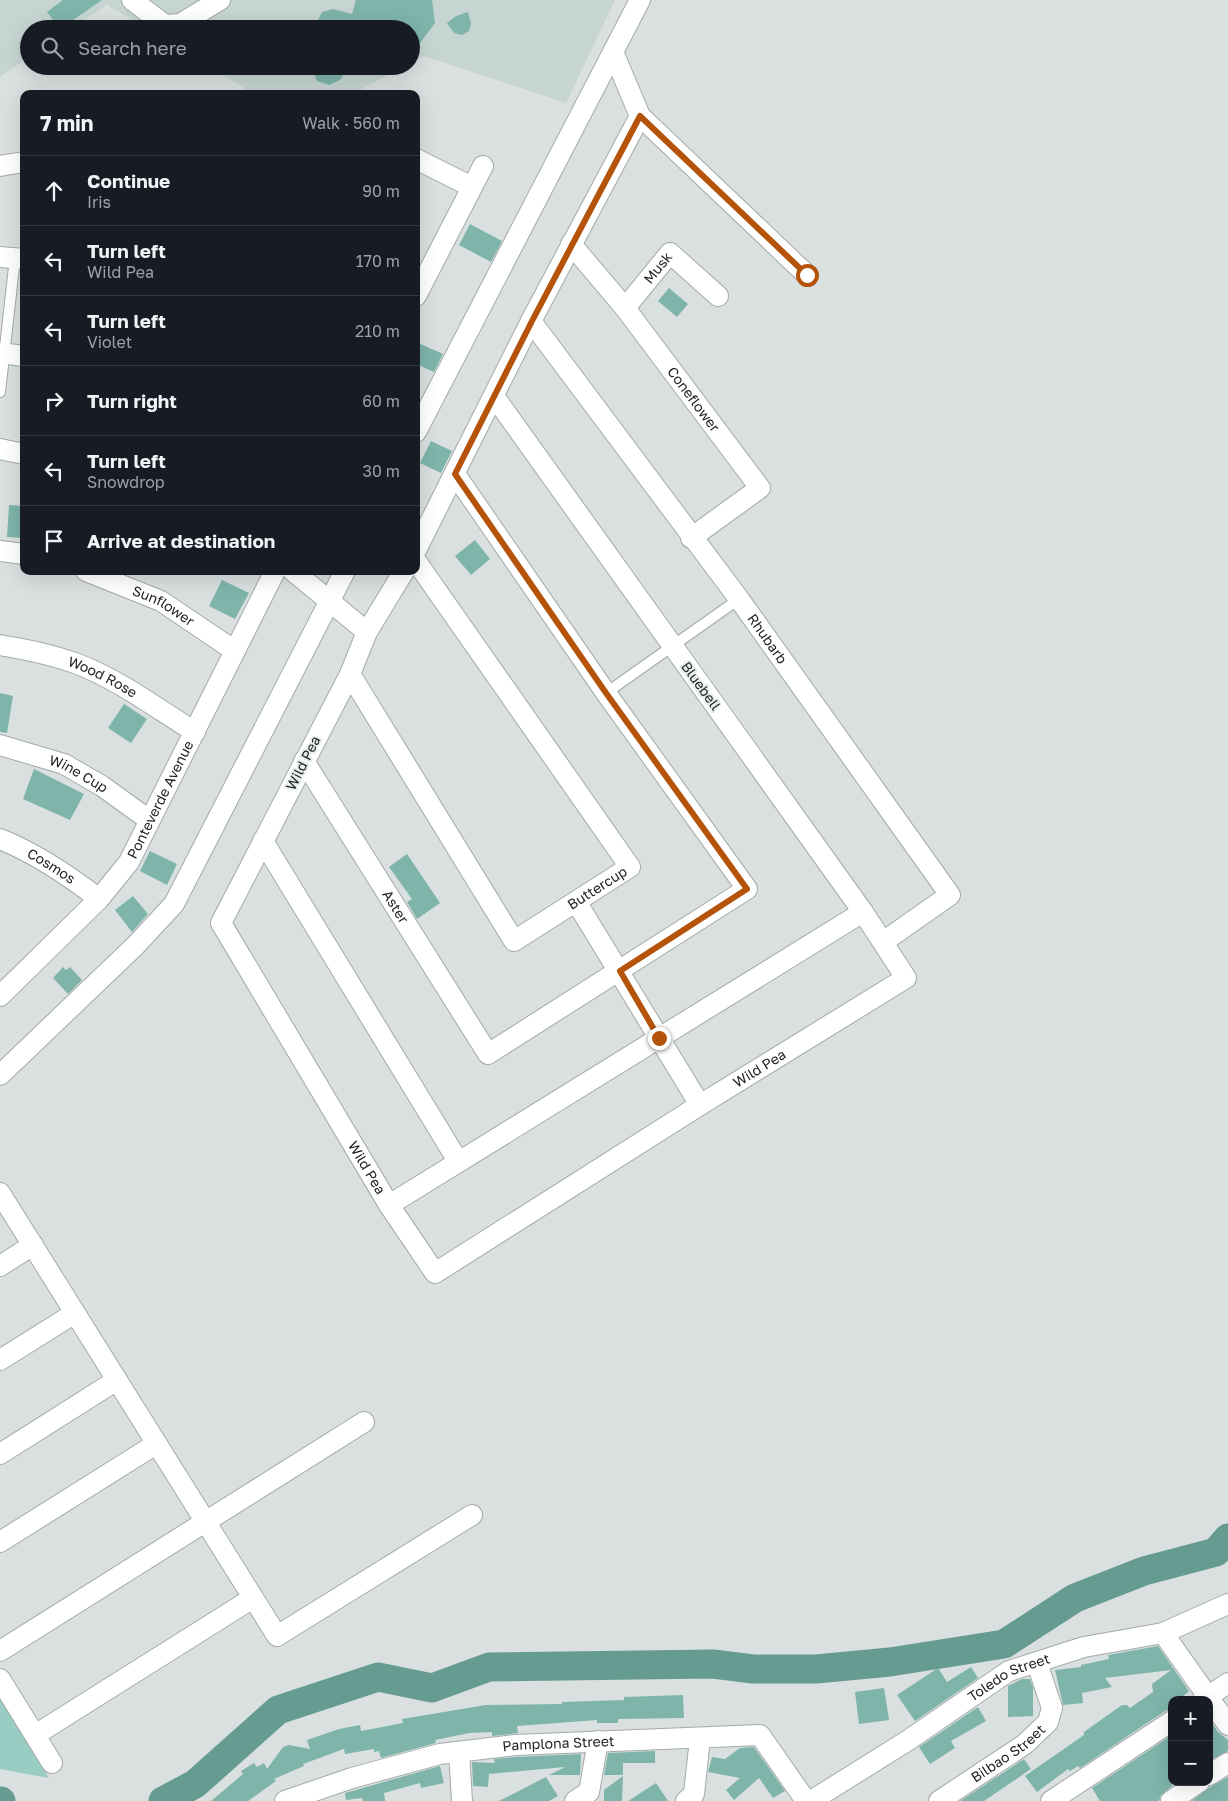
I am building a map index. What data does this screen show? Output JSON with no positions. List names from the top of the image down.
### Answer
{
  "streets": {
    "street": [
      "Musk",
      "Coneflower",
      "Sunflower",
      "Rhubarb",
      "Wood Rose",
      "Bluebell",
      "Wild Pea",
      "Wine Cup",
      "Ponteverde Avenue",
      "Cosmos",
      "Buttercup",
      "Aster",
      "Toledo Street",
      "Pamplona Street",
      "Bilbao Street"
    ]
  },
  "crossings": [
    ["Musk", "Coneflower"],
    ["Coneflower", "Rhubarb"],
    ["Sunflower", "Ponteverde Avenue"],
    ["Rhubarb", "Bluebell"],
    ["Wood Rose", "Ponteverde Avenue"],
    ["Bluebell", "Wild Pea"],
    ["Wild Pea", "Buttercup"],
    ["Wild Pea", "Aster"],
    ["Wine Cup", "Ponteverde Avenue"],
    ["Ponteverde Avenue", "Cosmos"],
    ["Toledo Street", "Bilbao Street"]
  ],
  "page": {
    "search": "Search here",
    "heading": ["7 min", "Walk · 560 m"],
    "list": [
      ["Continue", "Iris", "90 m"],
      ["Turn left", "Wild Pea", "170 m"],
      ["Turn left", "Violet", "210 m"],
      ["Turn right", "60 m"],
      ["Turn left", "Snowdrop", "30 m"],
      "Arrive at destination"
    ],
    "map_buttons": ["+", "−"]
  }
}
